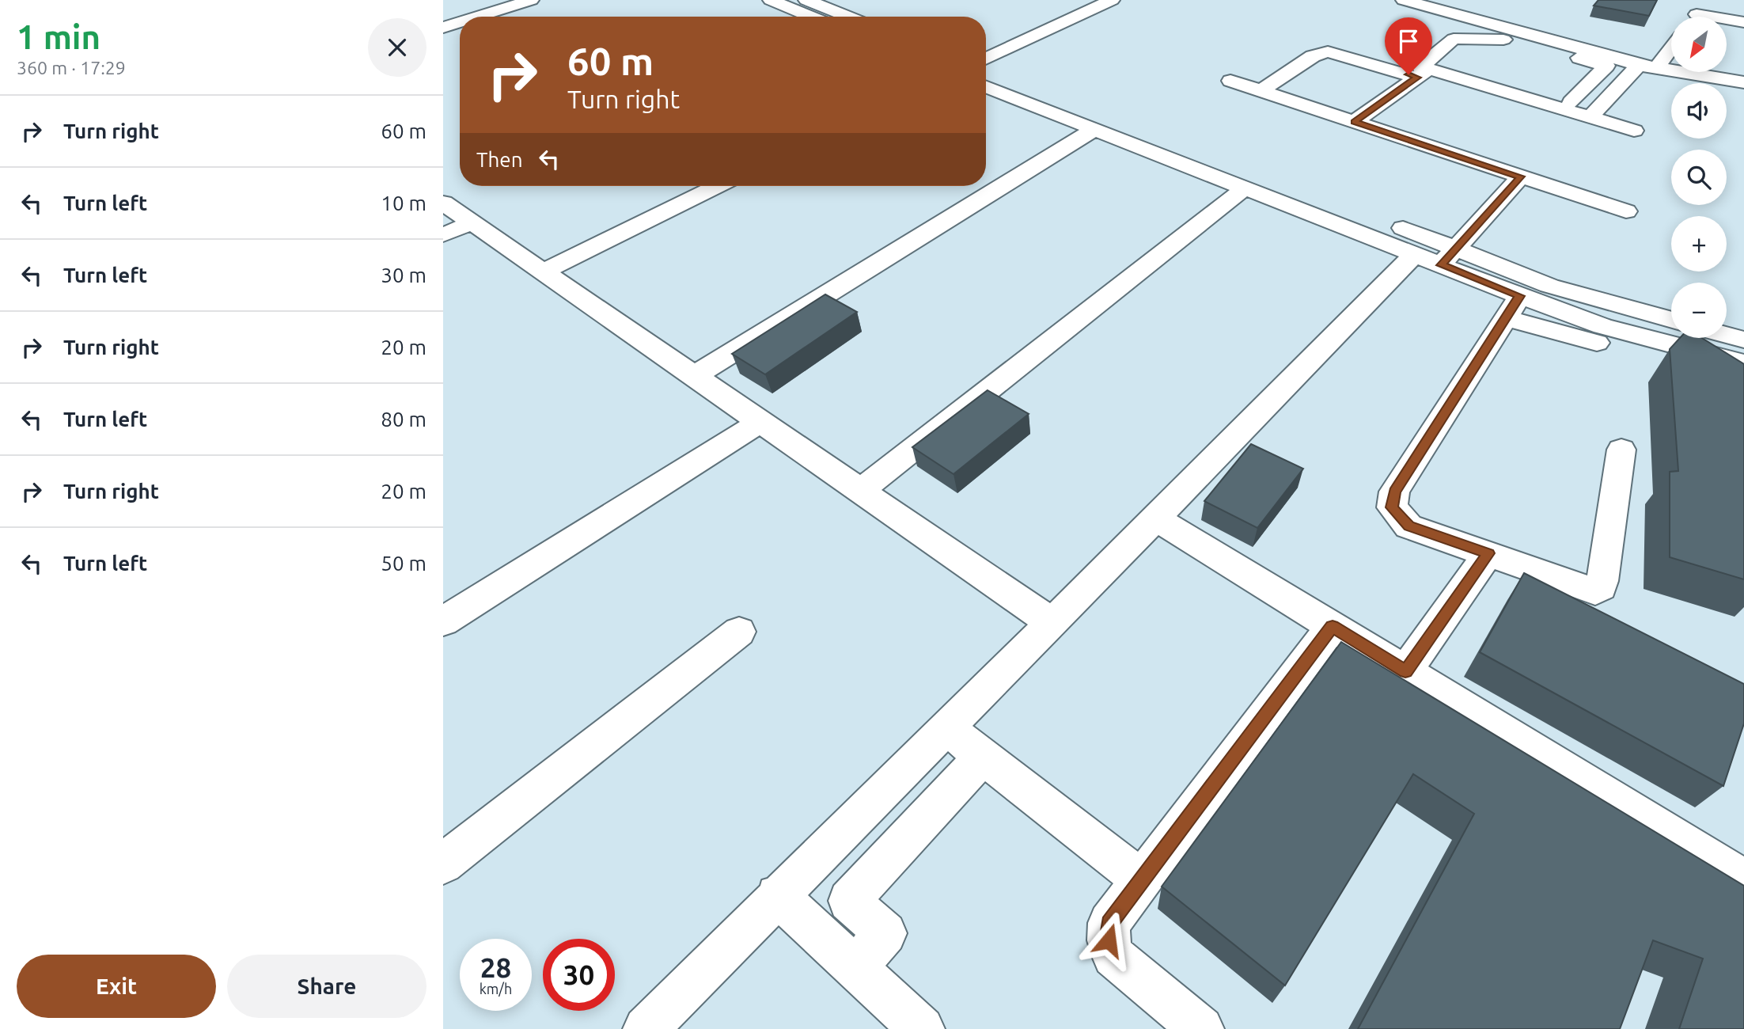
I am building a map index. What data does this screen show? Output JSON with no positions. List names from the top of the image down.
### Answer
{
  "north": "bottom left",
  "page": {
    "heading": ["1 min", "360 m · 17:29"],
    "map_buttons": ["+", "−"],
    "turn": ["60 m", "Turn right"],
    "list": [
      {
        "name": "Turn right",
        "value": "60 m"
      },
      {
        "name": "Turn left",
        "value": "10 m"
      },
      {
        "name": "Turn left",
        "value": "30 m"
      },
      {
        "name": "Turn right",
        "value": "20 m"
      },
      {
        "name": "Turn left",
        "value": "80 m"
      },
      {
        "name": "Turn right",
        "value": "20 m"
      },
      {
        "name": "Turn left",
        "value": "50 m"
      }
    ],
    "then": "Then",
    "speed": "28 km/h",
    "limit": "30",
    "buttons": ["Exit", "Share"]
  }
}
